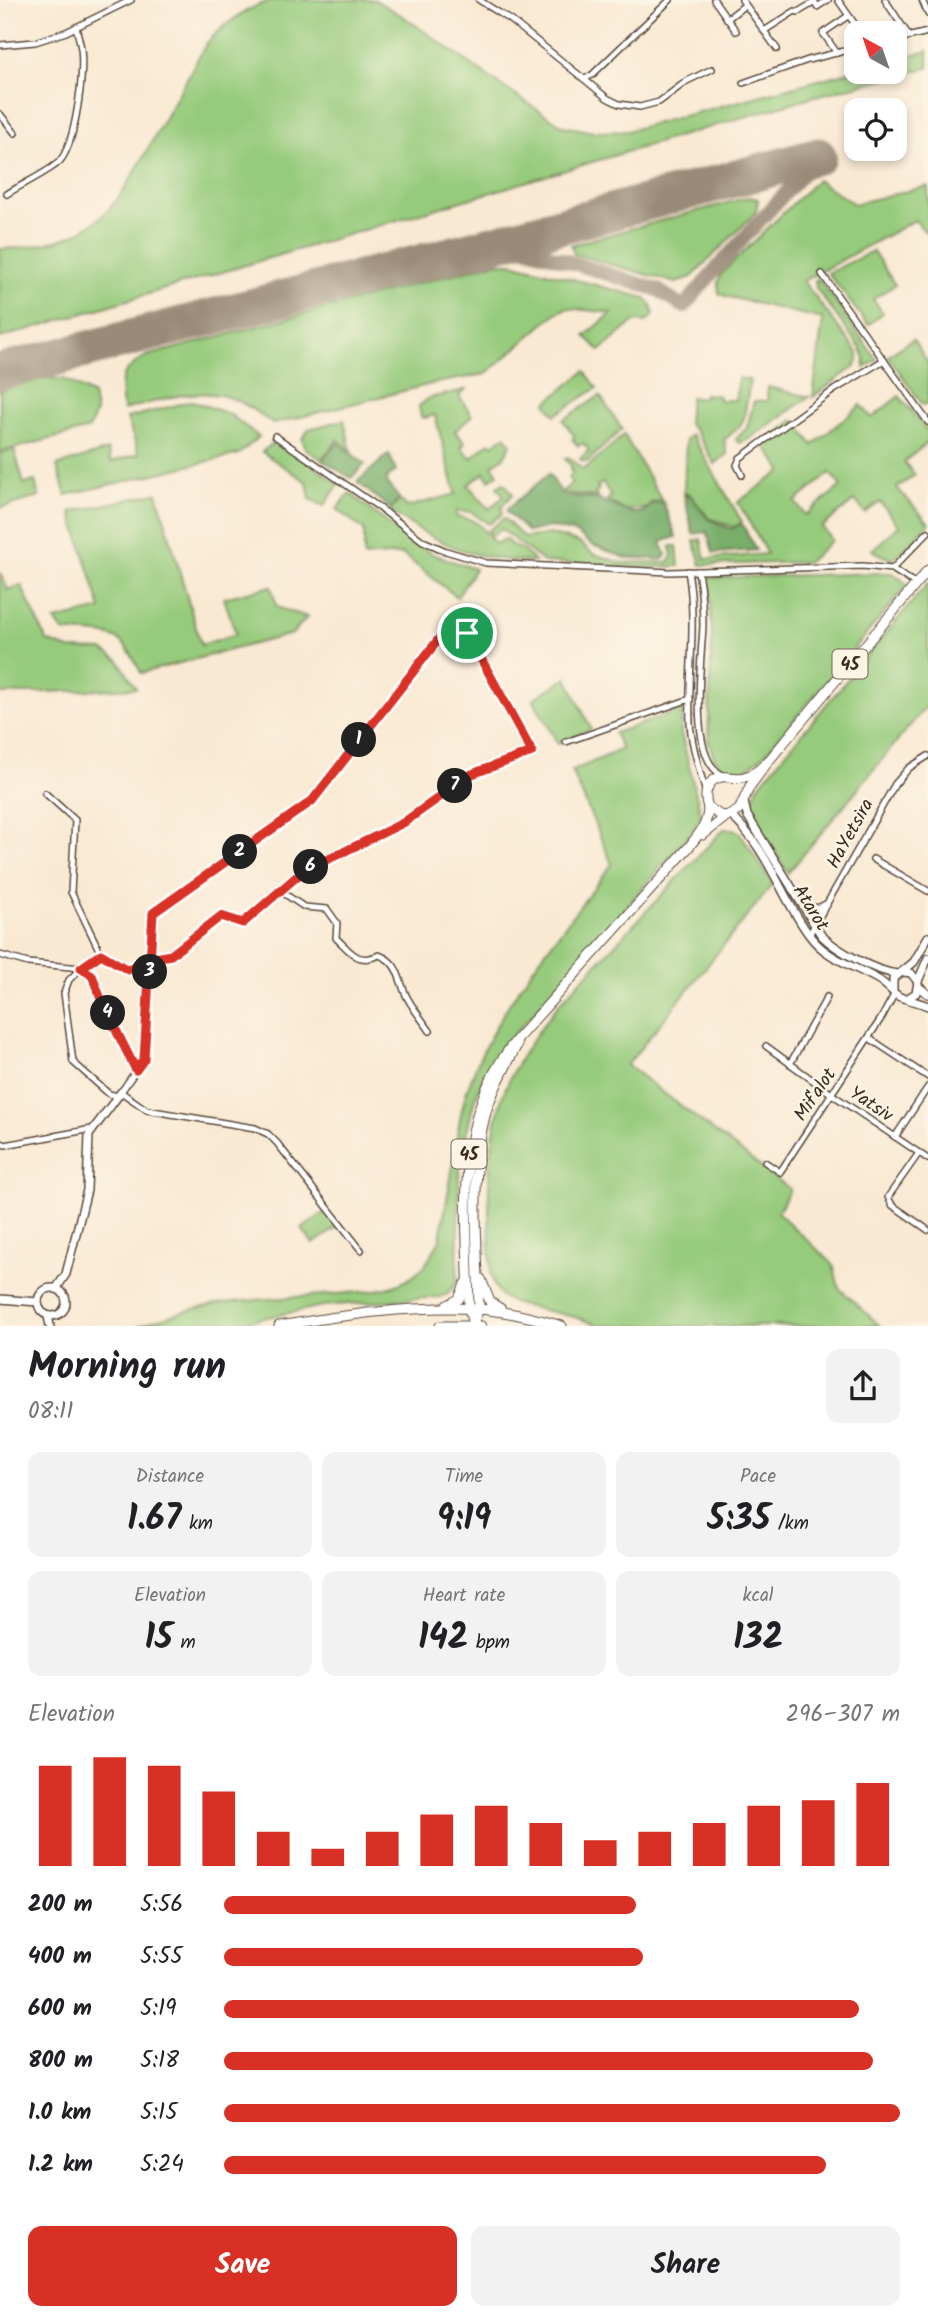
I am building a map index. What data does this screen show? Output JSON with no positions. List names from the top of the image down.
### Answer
{
  "streets": {
    "highway": ["45"],
    "street": [
      "HaYetsira",
      "Atarot",
      "Mif'alot",
      "Yatsiv"
    ]
  },
  "crossings": [
    ["45", "Atarot"],
    ["HaYetsira", "Atarot"],
    ["Atarot", "Mif'alot"],
    ["Mif'alot", "Yatsiv"]
  ],
  "north": "top left",
  "page": {
    "pins": [
      "1",
      "7",
      "2",
      "6",
      "3",
      "4"
    ],
    "heading": ["Morning run", "08:11"],
    "stats": [
      ["Distance", "1.67 km"],
      ["Time", "9:19"],
      ["Pace", "5:35 /km"],
      ["Elevation", "15 m"],
      ["Heart rate", "142 bpm"],
      ["kcal", "132"]
    ],
    "chart": ["Elevation", "296–307 m"],
    "list": [
      {
        "name": "200 m",
        "note": "5:56"
      },
      {
        "name": "400 m",
        "note": "5:55"
      },
      {
        "name": "600 m",
        "note": "5:19"
      },
      {
        "name": "800 m",
        "note": "5:18"
      },
      {
        "name": "1.0 km",
        "note": "5:15"
      },
      {
        "name": "1.2 km",
        "note": "5:24"
      }
    ],
    "buttons": ["Save", "Share"]
  }
}
